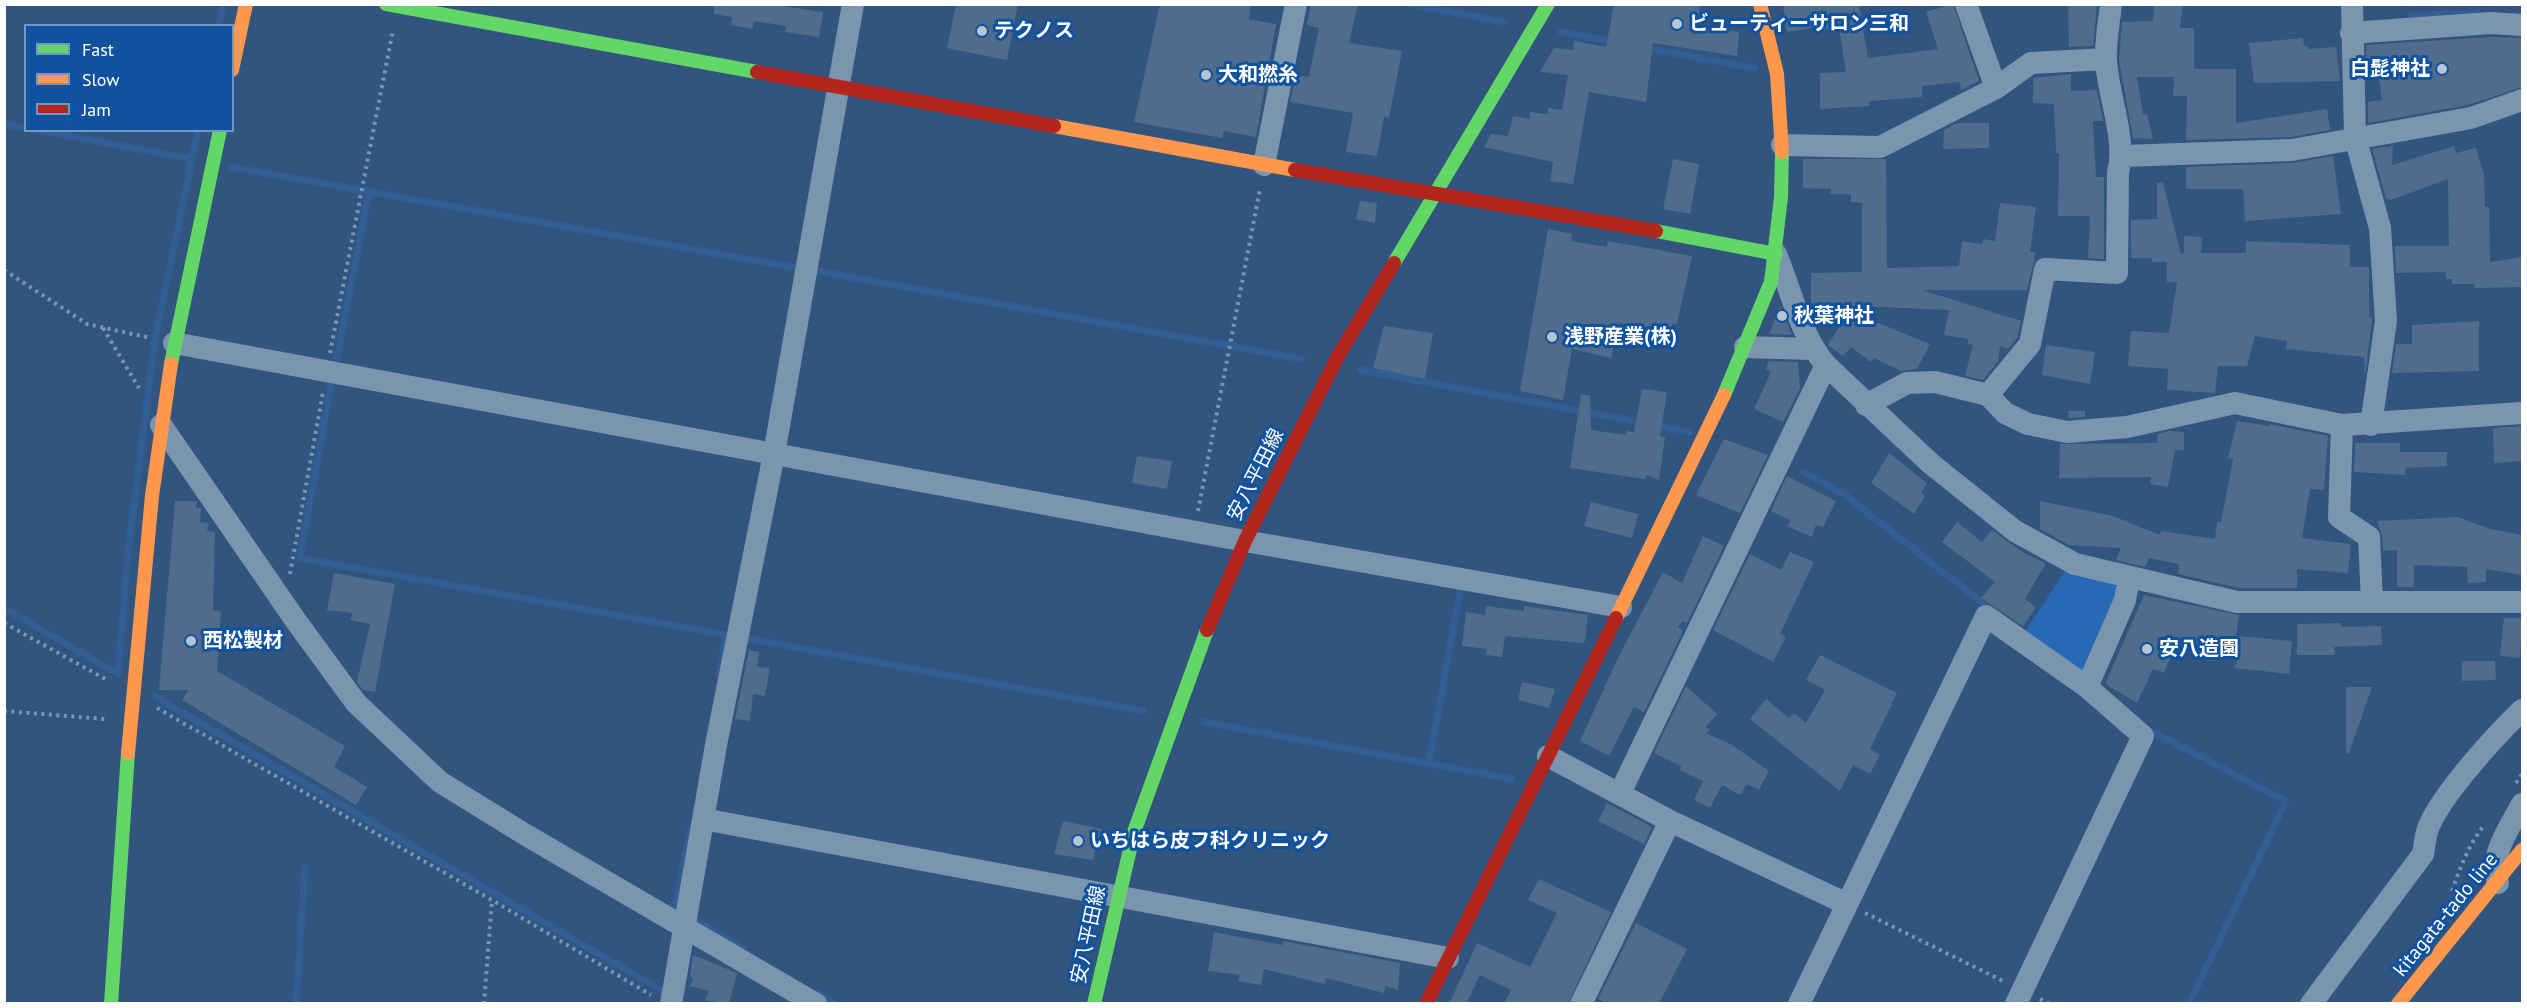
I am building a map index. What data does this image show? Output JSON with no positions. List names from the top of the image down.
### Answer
{
  "streets": {
    "street": ["安八平田線", "kitagata-tado line"]
  },
  "places": [
    "ビューティーサロン三和",
    "テクノス",
    "白髭神社",
    "大和撚糸",
    "秋葉神社",
    "浅野産業(株)",
    "西松製材",
    "安八造園",
    "いちはら皮フ科クリニック"
  ],
  "legend": ["Fast", "Slow", "Jam"]
}
